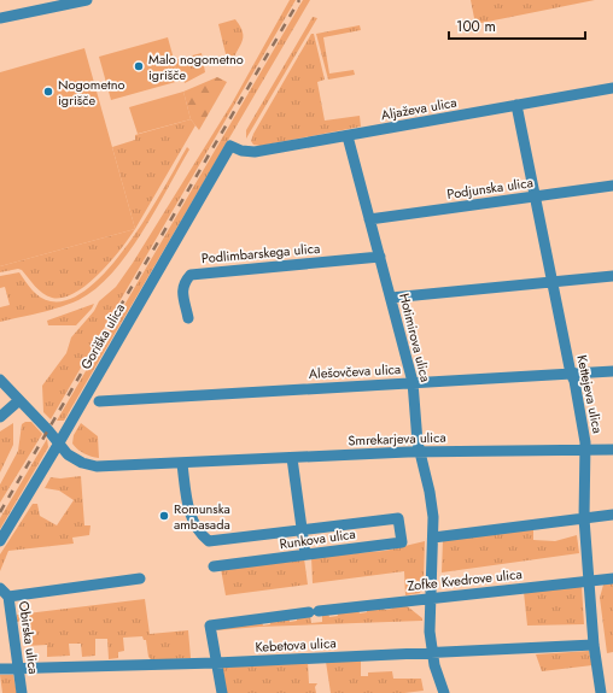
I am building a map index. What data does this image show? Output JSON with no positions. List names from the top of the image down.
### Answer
{
  "streets": {
    "street": [
      "Aljaževa ulica",
      "Podjunska ulica",
      "Podlimbarskega ulica",
      "Goriška ulica",
      "Hotimirova ulica",
      "Alešovčeva ulica",
      "Kettejeva ulica",
      "Smrekarjeva ulica",
      "Runkova ulica",
      "Zofke Kvedrove ulica",
      "Obirska ulica",
      "Kebetova ulica"
    ]
  },
  "crossings": [
    ["Aljaževa ulica", "Goriška ulica"],
    ["Aljaževa ulica", "Hotimirova ulica"],
    ["Aljaževa ulica", "Kettejeva ulica"],
    ["Podjunska ulica", "Hotimirova ulica"],
    ["Podjunska ulica", "Kettejeva ulica"],
    ["Podlimbarskega ulica", "Hotimirova ulica"],
    ["Goriška ulica", "Smrekarjeva ulica"],
    ["Hotimirova ulica", "Alešovčeva ulica"],
    ["Hotimirova ulica", "Smrekarjeva ulica"],
    ["Hotimirova ulica", "Zofke Kvedrove ulica"],
    ["Hotimirova ulica", "Kebetova ulica"],
    ["Alešovčeva ulica", "Kettejeva ulica"],
    ["Kettejeva ulica", "Smrekarjeva ulica"],
    ["Kettejeva ulica", "Zofke Kvedrove ulica"],
    ["Kettejeva ulica", "Kebetova ulica"],
    ["Zofke Kvedrove ulica", "Kebetova ulica"],
    ["Obirska ulica", "Kebetova ulica"]
  ],
  "places": ["Malo nogometno igrišče", "Nogometno igrišče", "Romunska ambasada"],
  "scale_bar": "100 m"
}
